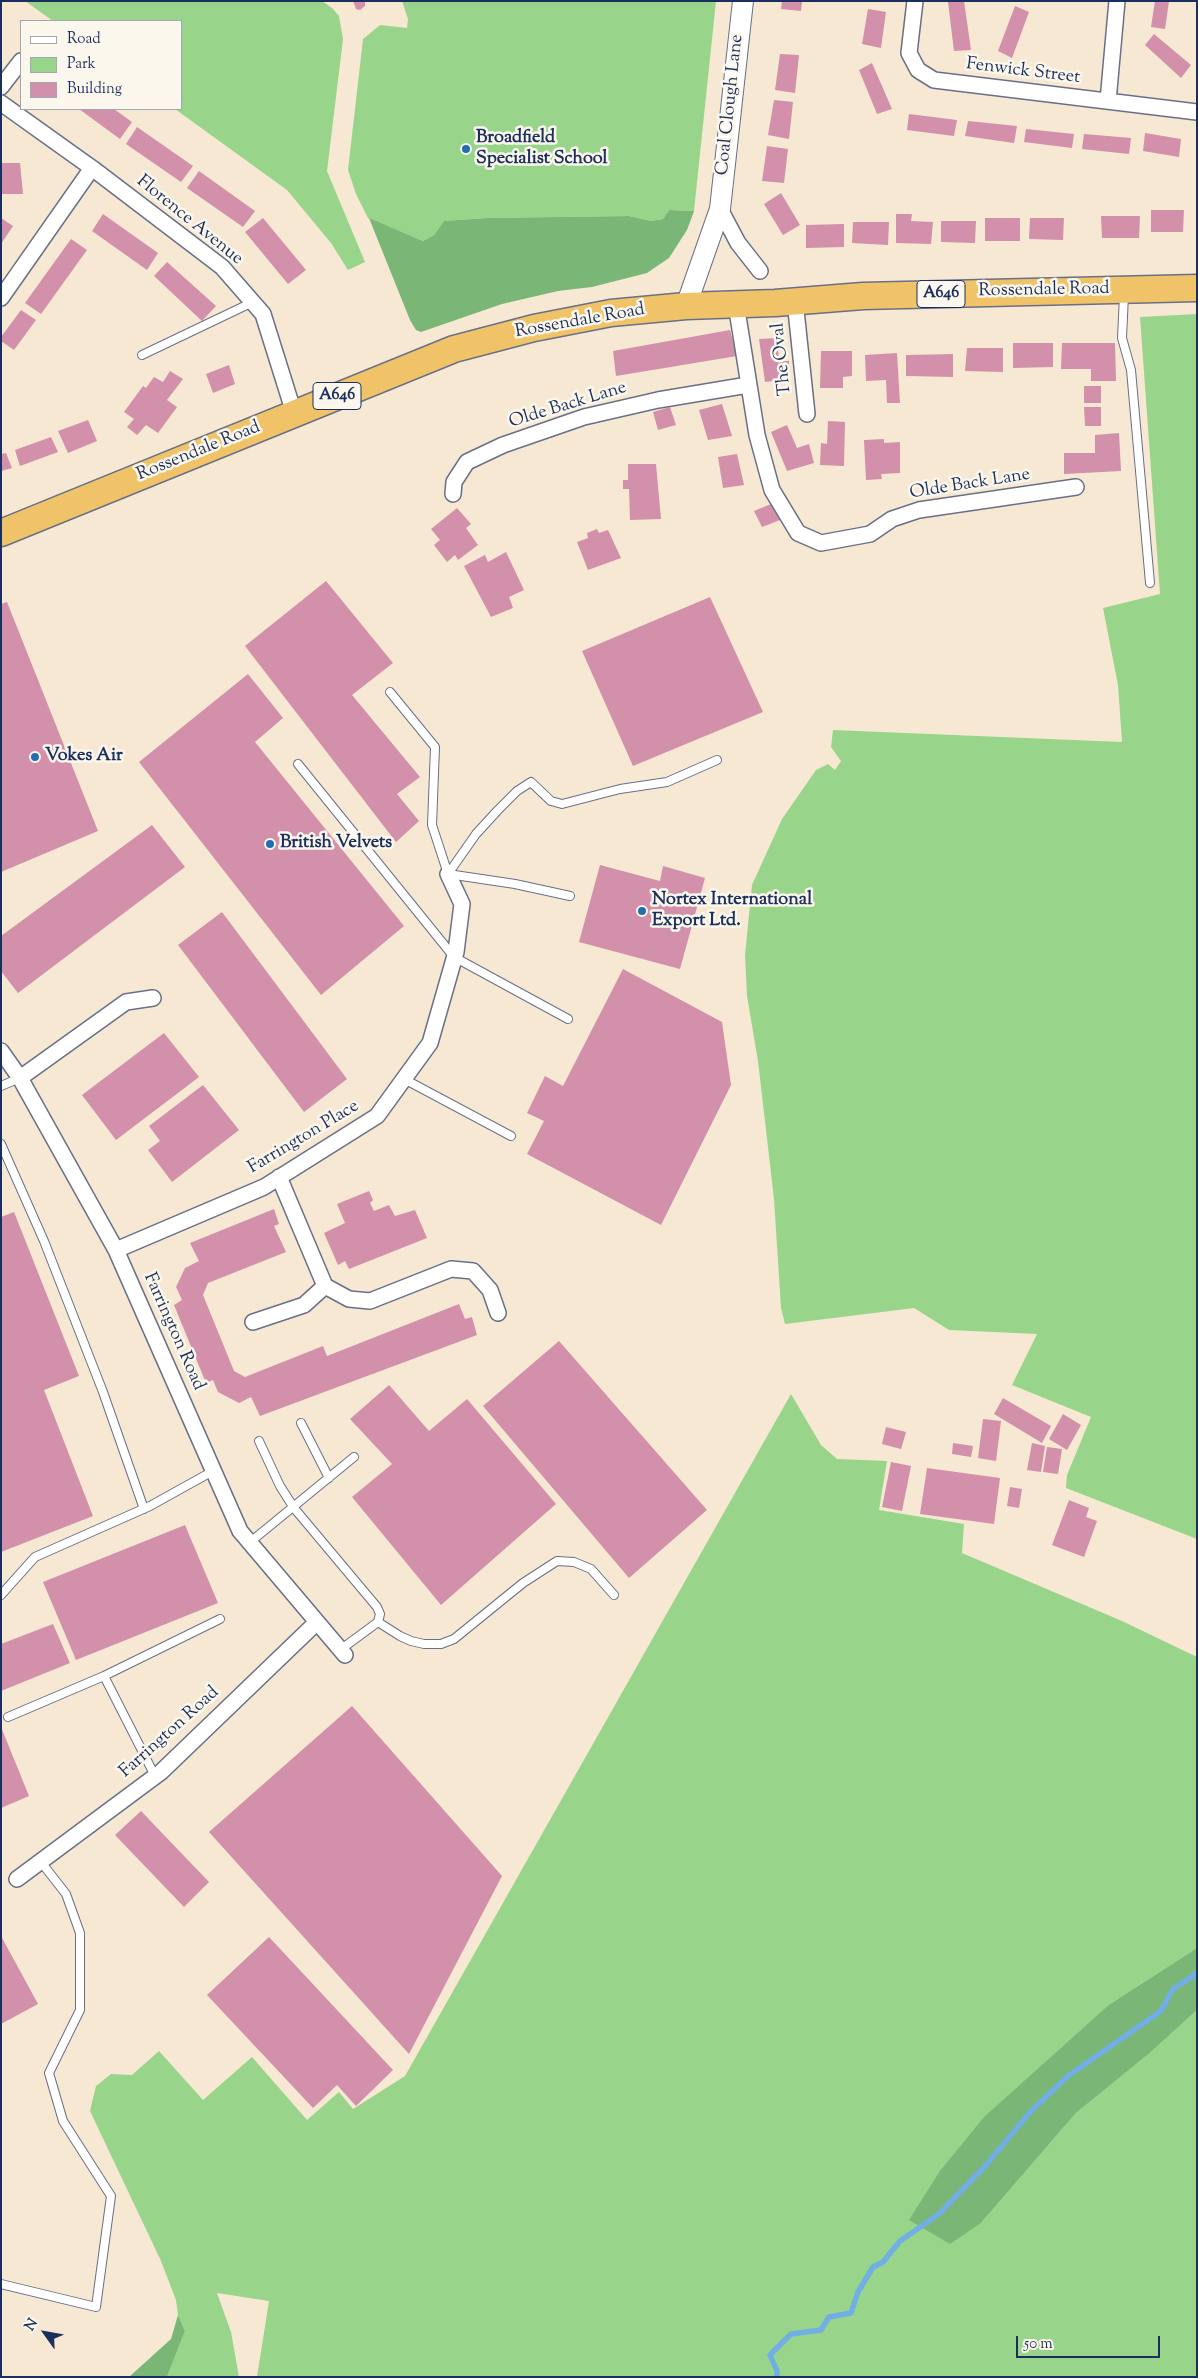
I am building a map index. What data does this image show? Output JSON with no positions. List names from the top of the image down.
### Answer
{
  "streets": {
    "highway": ["Rossendale Road", "A646"],
    "street": [
      "Fenwick Street",
      "Coal Clough Lane",
      "Florence Avenue",
      "The Oval",
      "Olde Back Lane",
      "Farrington Place",
      "Farrington Road"
    ]
  },
  "crossings": [
    ["Coal Clough Lane", "Rossendale Road"],
    ["Florence Avenue", "Rossendale Road"],
    ["Rossendale Road", "The Oval"],
    ["Rossendale Road", "Olde Back Lane"],
    ["Farrington Place", "Farrington Road"]
  ],
  "places": [
    "Broadfield Specialist School",
    "Vokes Air",
    "British Velvets",
    "Nortex International Export Ltd."
  ],
  "legend": ["Road", "Park", "Building"],
  "scale_bar": "50 m",
  "north": "top left"
}
